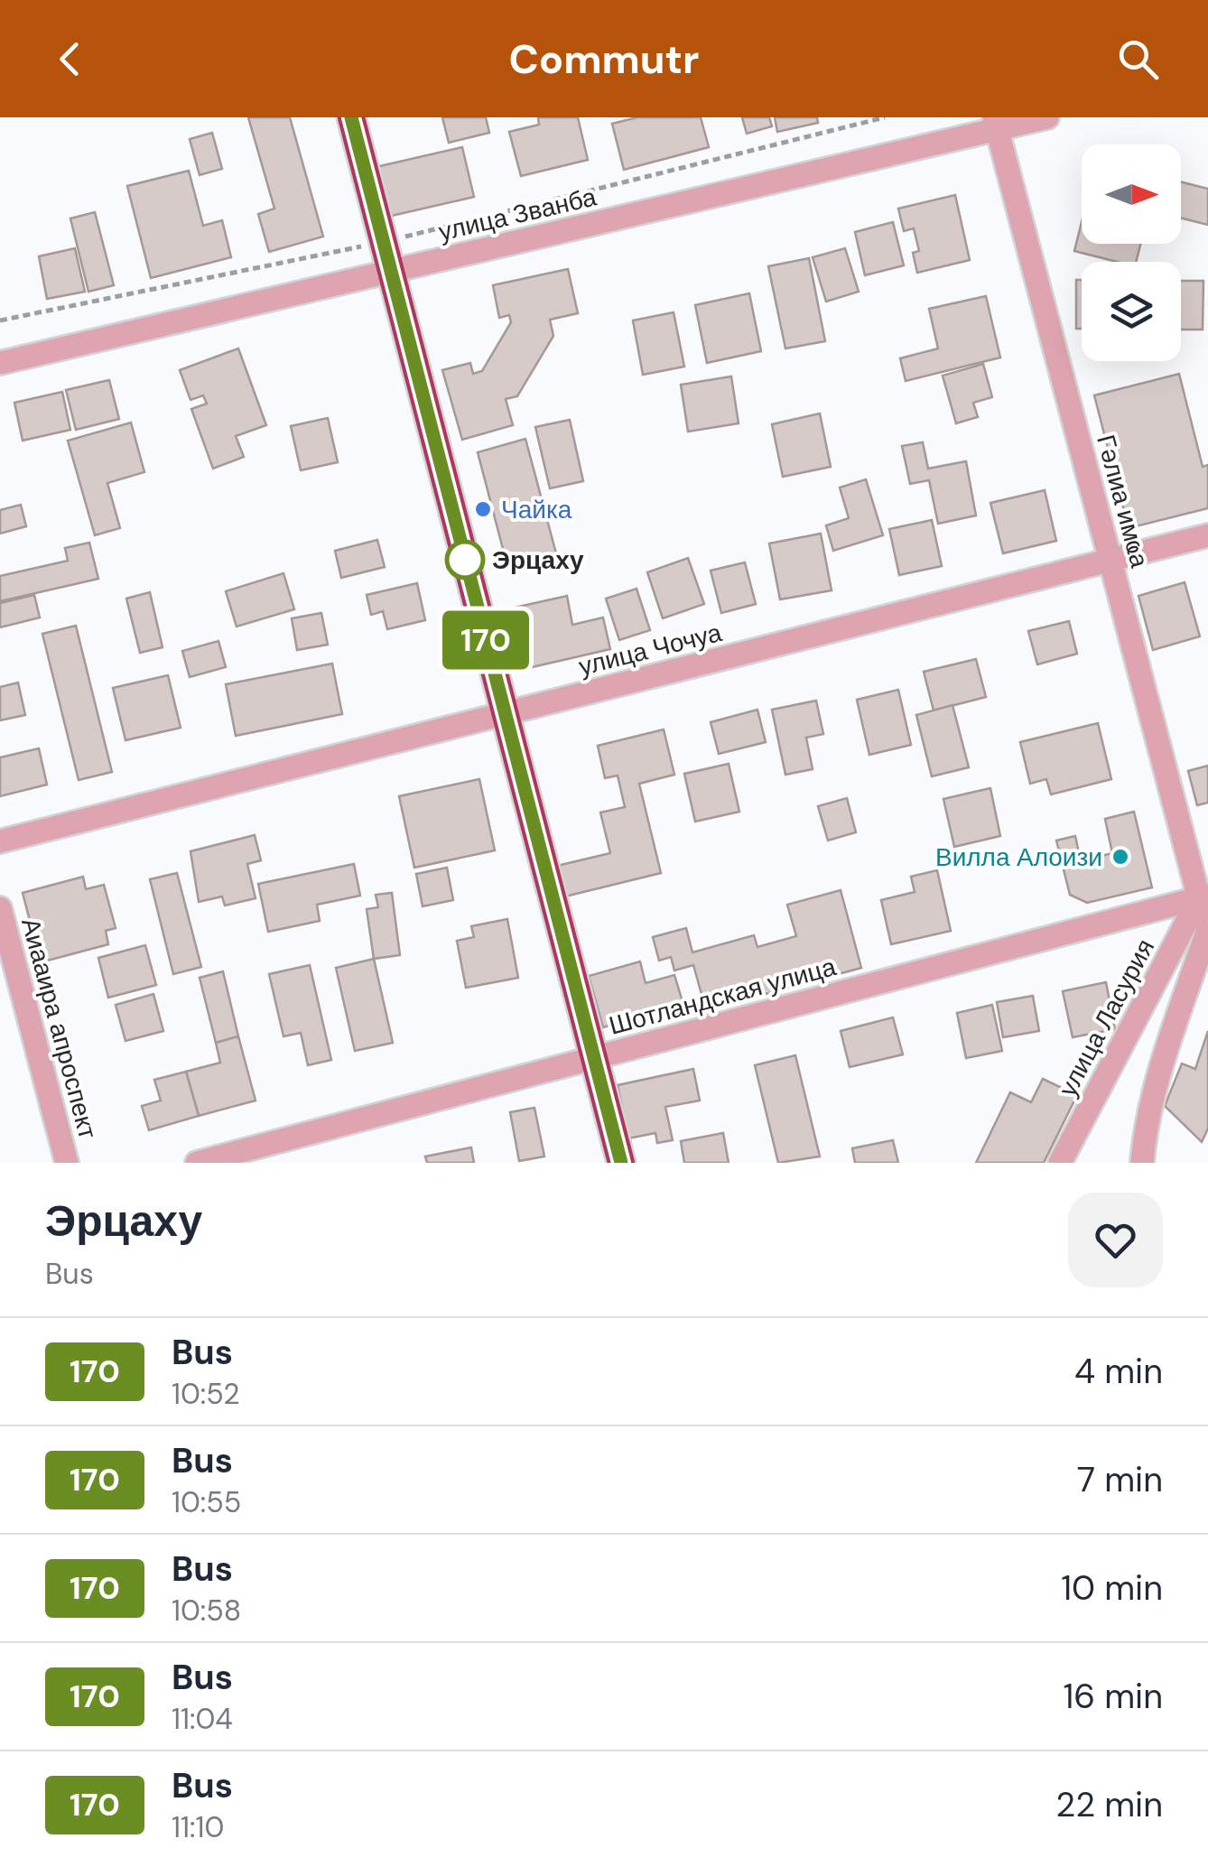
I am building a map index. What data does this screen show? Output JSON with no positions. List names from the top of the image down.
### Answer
{
  "streets": {
    "street": [
      "улица Званба",
      "Гәлиа имҩа",
      "улица Чочуа",
      "Шотландская улица",
      "улица Ласурия",
      "Аиааира апроспект"
    ]
  },
  "crossings": [
    ["улица Званба", "Гәлиа имҩа"],
    ["Гәлиа имҩа", "улица Чочуа"],
    ["Гәлиа имҩа", "Шотландская улица"],
    ["Гәлиа имҩа", "улица Ласурия"],
    ["Шотландская улица", "улица Ласурия"]
  ],
  "places": ["Чайка", "Эрцаху", "Вилла Алоизи"],
  "lines": ["bus line 170"],
  "north": "right",
  "page": {
    "header": "Commutr",
    "on_map": "170",
    "heading": ["Эрцаху", "Bus"],
    "list": [
      {
        "mark": "170",
        "name": "Bus",
        "note": "10:52",
        "value": "4 min"
      },
      {
        "mark": "170",
        "name": "Bus",
        "note": "10:55",
        "value": "7 min"
      },
      {
        "mark": "170",
        "name": "Bus",
        "note": "10:58",
        "value": "10 min"
      },
      {
        "mark": "170",
        "name": "Bus",
        "note": "11:04",
        "value": "16 min"
      },
      {
        "mark": "170",
        "name": "Bus",
        "note": "11:10",
        "value": "22 min"
      }
    ]
  }
}
